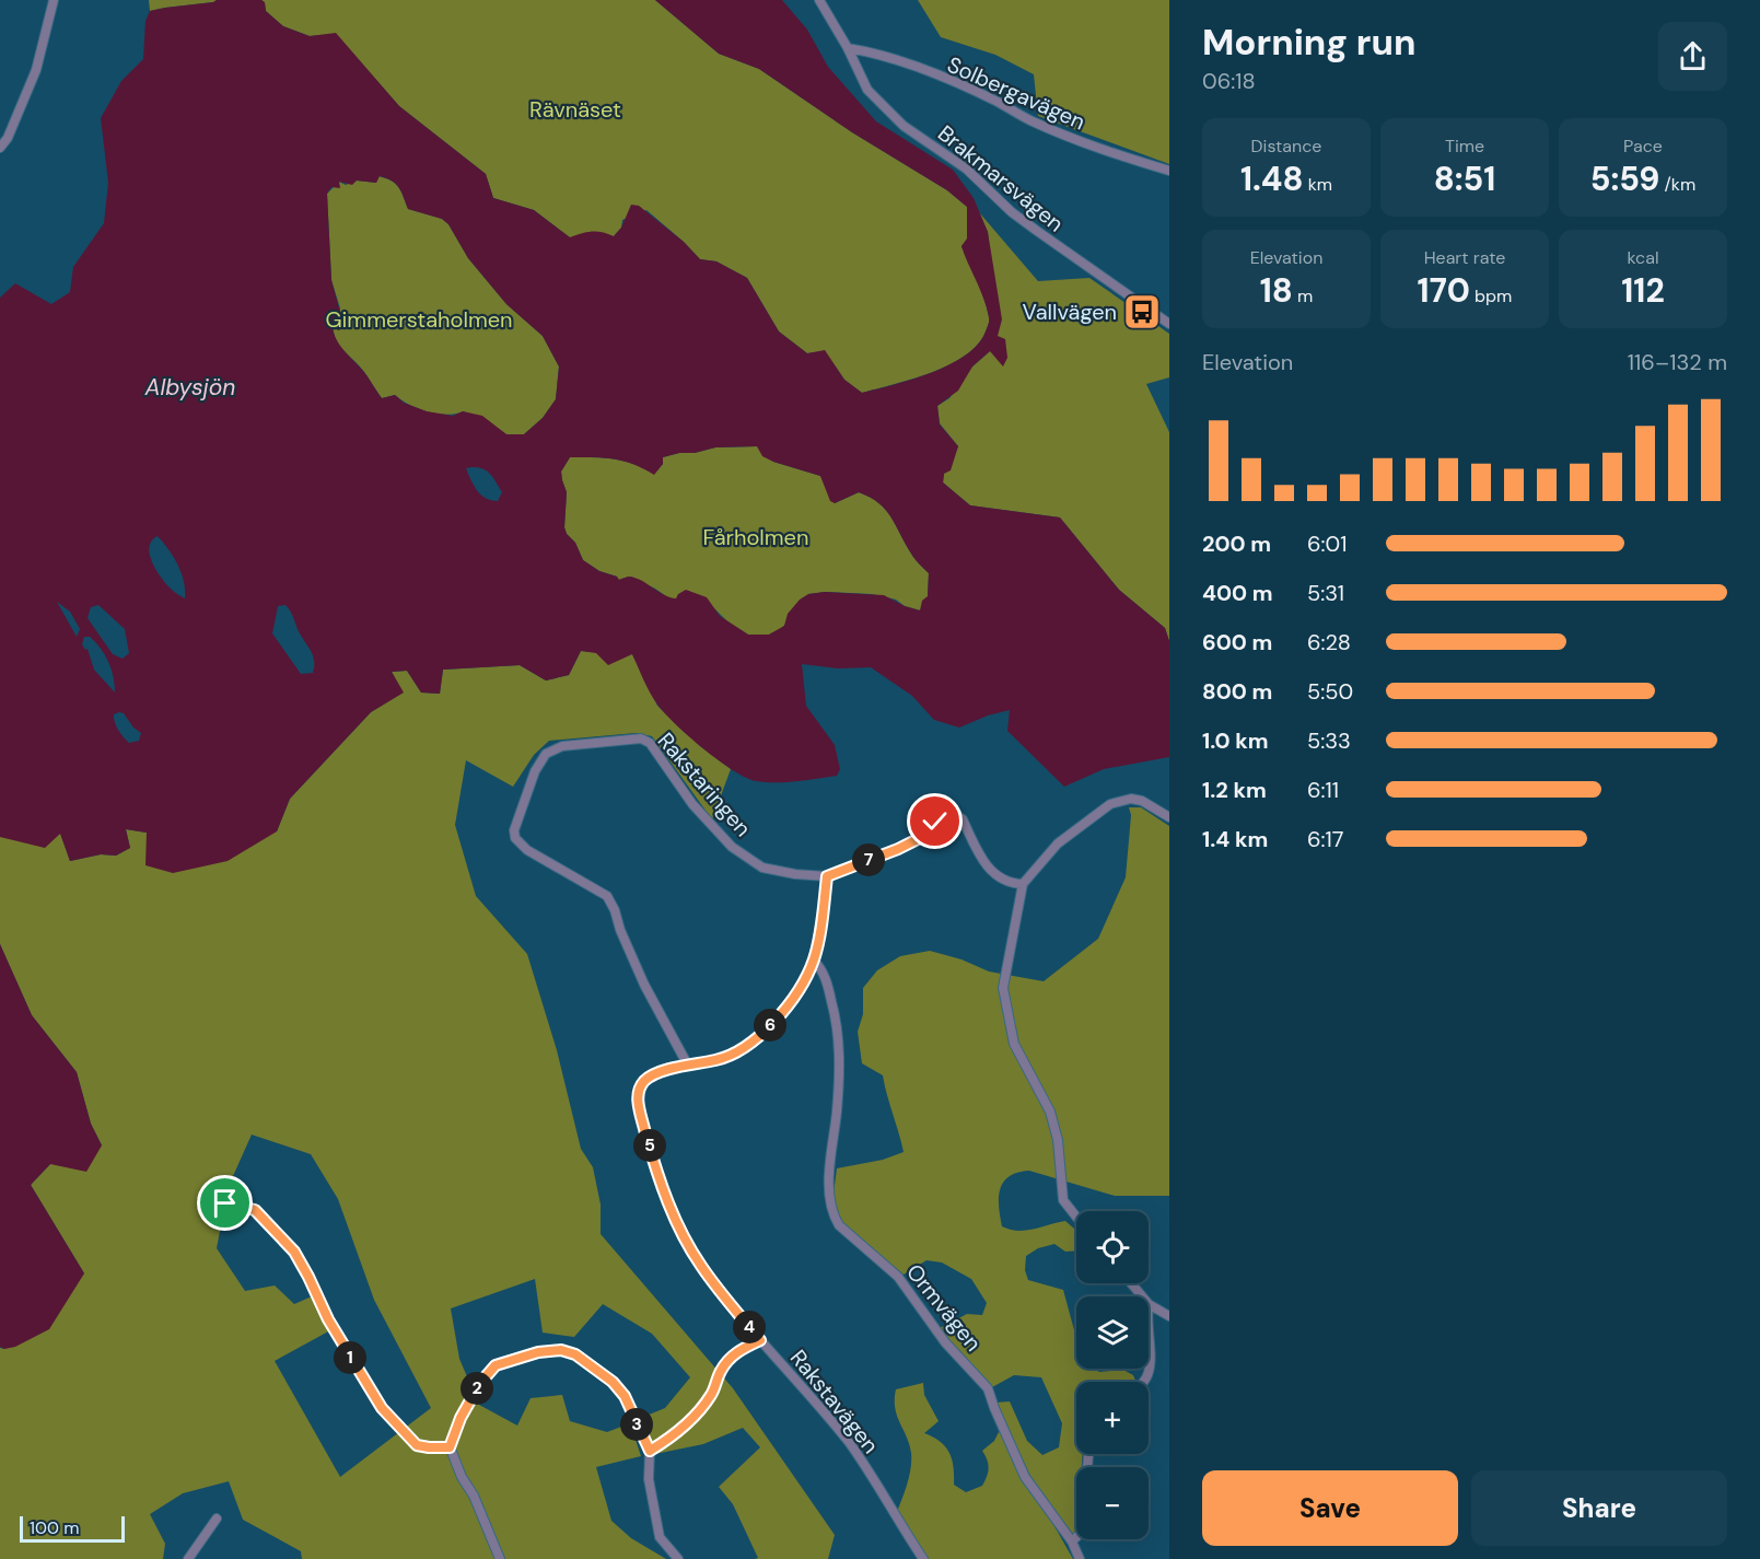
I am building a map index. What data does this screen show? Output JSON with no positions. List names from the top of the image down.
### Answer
{
  "streets": {
    "street": [
      "Solbergavägen",
      "Brakmarsvägen",
      "Rakstaringen",
      "Ormvägen",
      "Rakstavägen"
    ]
  },
  "crossings": [
    ["Solbergavägen", "Brakmarsvägen"],
    ["Rakstaringen", "Rakstavägen"],
    ["Ormvägen", "Rakstavägen"]
  ],
  "water": ["Albysjön"],
  "parks": ["Rävnäset", "Gimmerstaholmen", "Fårholmen"],
  "places": {
    "bus stop": ["Vallvägen"]
  },
  "scale_bar": "100 m",
  "page": {
    "heading": ["Morning run", "06:18"],
    "stats": [
      ["Distance", "1.48 km"],
      ["Time", "8:51"],
      ["Pace", "5:59 /km"],
      ["Elevation", "18 m"],
      ["Heart rate", "170 bpm"],
      ["kcal", "112"]
    ],
    "chart": ["Elevation", "116–132 m"],
    "list": [
      {
        "name": "200 m",
        "note": "6:01"
      },
      {
        "name": "400 m",
        "note": "5:31"
      },
      {
        "name": "600 m",
        "note": "6:28"
      },
      {
        "name": "800 m",
        "note": "5:50"
      },
      {
        "name": "1.0 km",
        "note": "5:33"
      },
      {
        "name": "1.2 km",
        "note": "6:11"
      },
      {
        "name": "1.4 km",
        "note": "6:17"
      }
    ],
    "pins": [
      "7",
      "6",
      "5",
      "4",
      "1",
      "2",
      "3"
    ],
    "map_buttons": ["+", "−"],
    "buttons": ["Save", "Share"],
    "scale": "100 m"
  }
}
